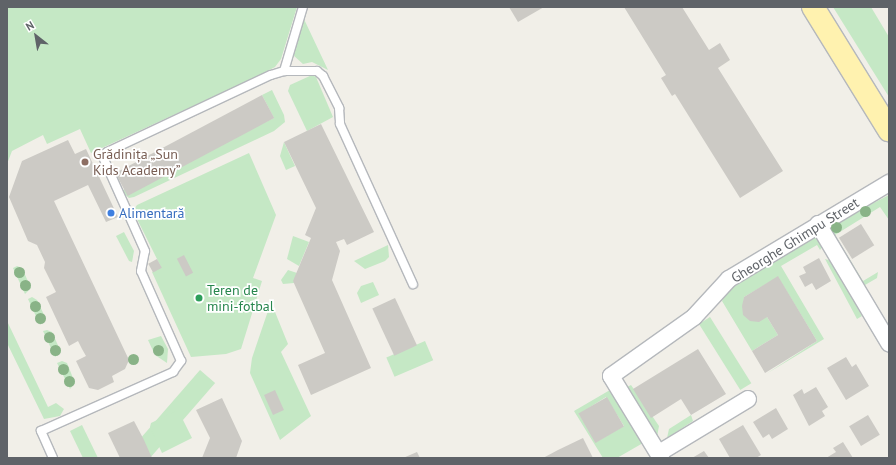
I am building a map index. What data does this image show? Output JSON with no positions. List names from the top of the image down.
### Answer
{
  "streets": {
    "street": ["Gheorghe Ghimpu Street"]
  },
  "places": ["Grădinița „Sun Kids Academy”", "Alimentară", "Teren de mini-fotbal"],
  "north": "top left"
}
